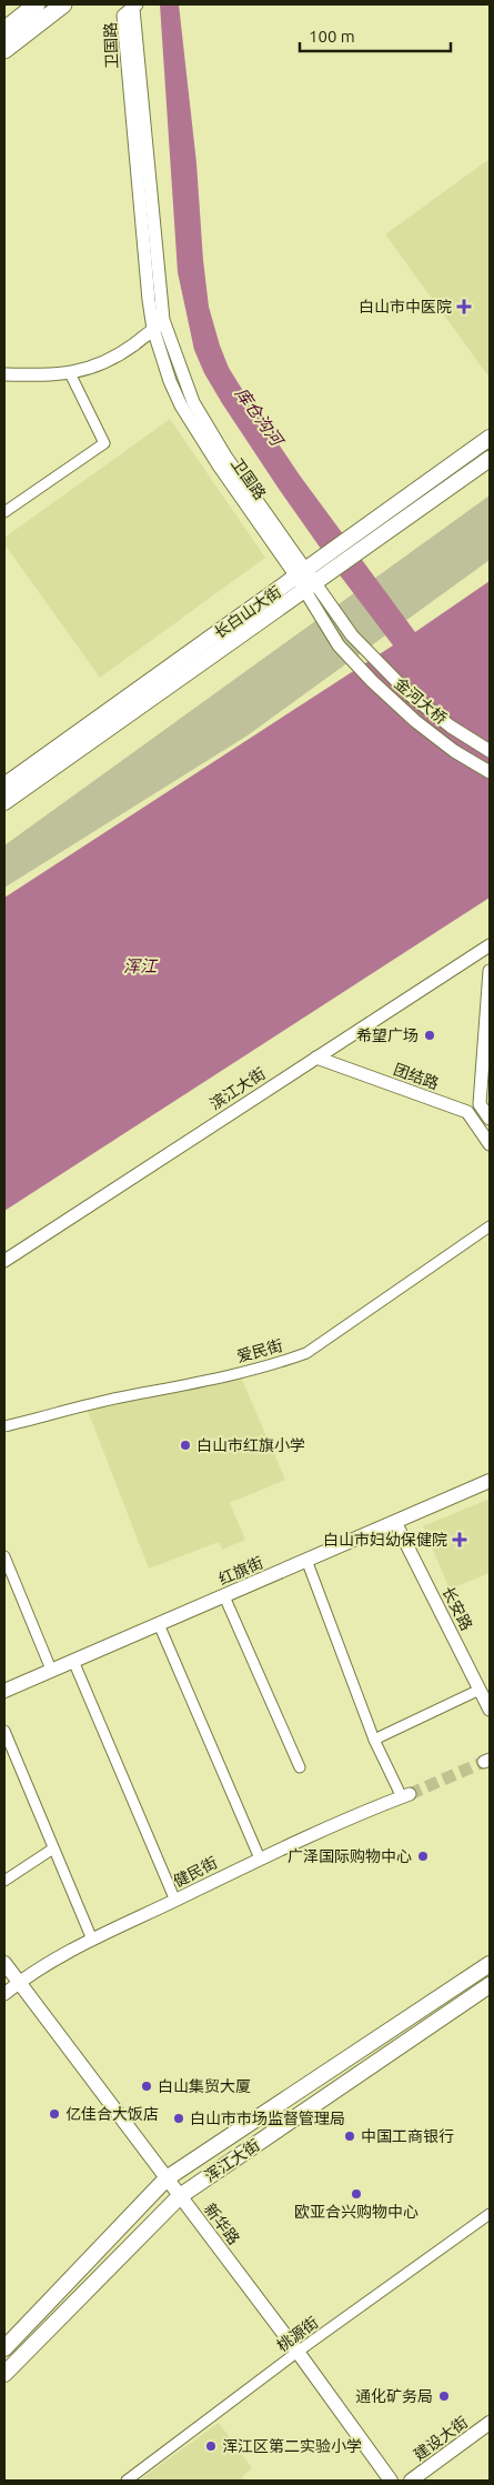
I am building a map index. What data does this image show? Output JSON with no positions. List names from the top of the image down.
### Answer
{
  "streets": {
    "main road": [
      "长白山大街",
      "红旗街",
      "浑江大街",
      "新华路",
      "建设大街"
    ],
    "street": [
      "卫国路",
      "金河大桥",
      "团结路",
      "滨江大街",
      "爱民街",
      "长安路",
      "健民街",
      "桃源街"
    ]
  },
  "crossings": [
    ["卫国路", "长白山大街"],
    ["卫国路", "金河大桥"],
    ["团结路", "滨江大街"],
    ["红旗街", "长安路"],
    ["健民街", "新华路"],
    ["浑江大街", "新华路"],
    ["新华路", "桃源街"]
  ],
  "water": ["库仓沟河", "浑江"],
  "places": {
    "health": ["白山市中医院", "白山市妇幼保健院"],
    "other": [
      "希望广场",
      "白山市红旗小学",
      "广泽国际购物中心",
      "白山集贸大厦",
      "亿佳合大饭店",
      "白山市市场监督管理局",
      "中国工商银行",
      "欧亚合兴购物中心",
      "通化矿务局",
      "浑江区第二实验小学"
    ]
  },
  "scale_bar": "100 m"
}
